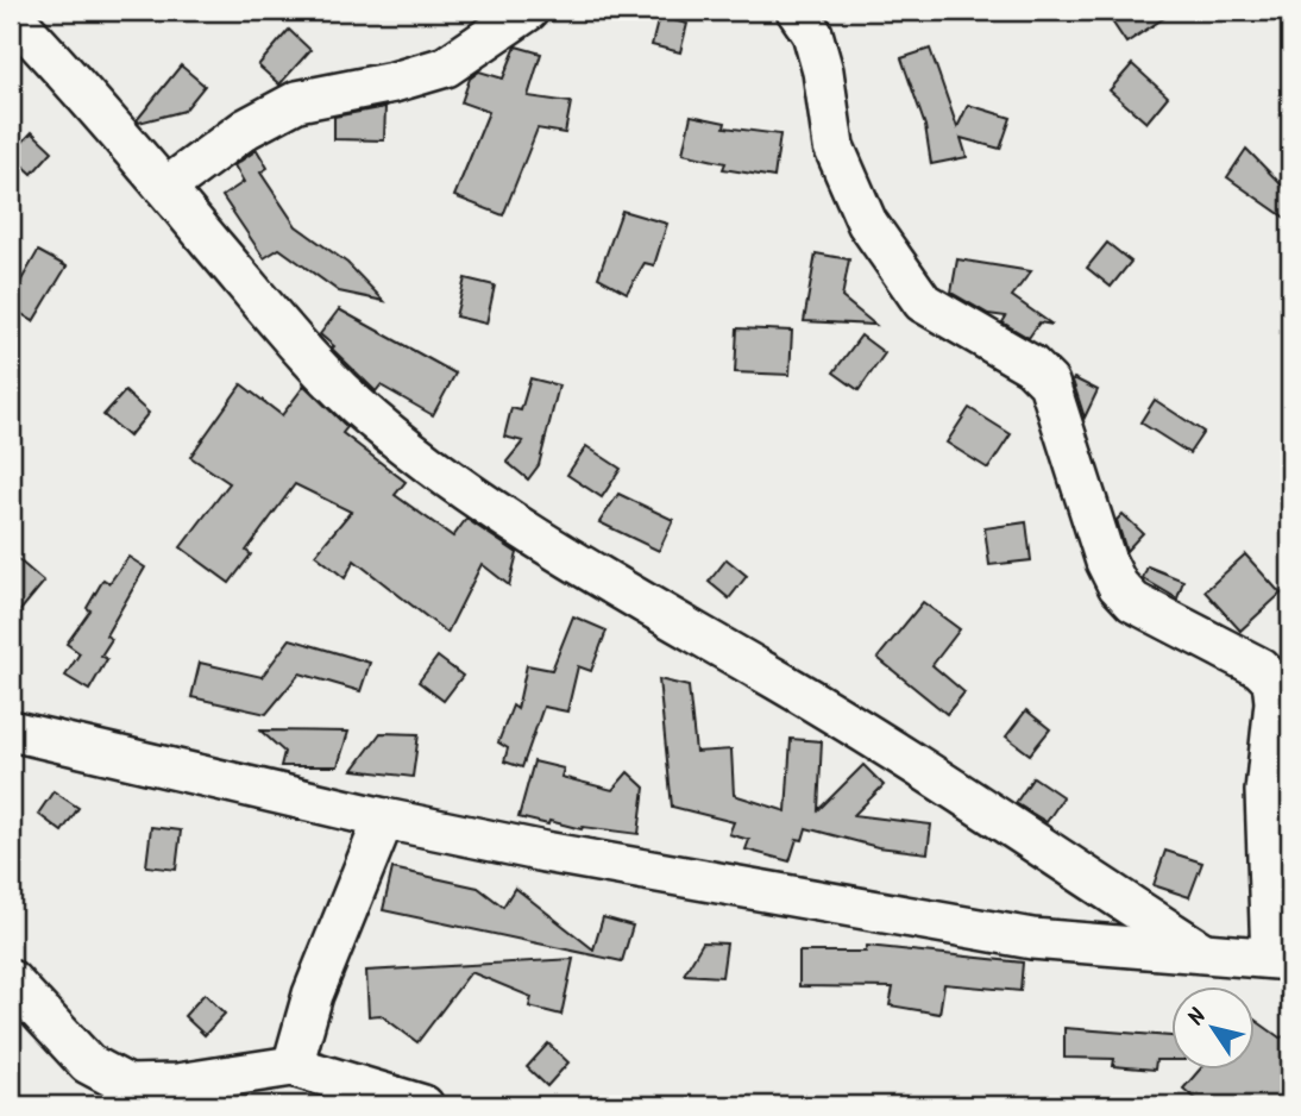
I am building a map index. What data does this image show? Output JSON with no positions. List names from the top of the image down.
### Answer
{
  "north": "top left"
}
